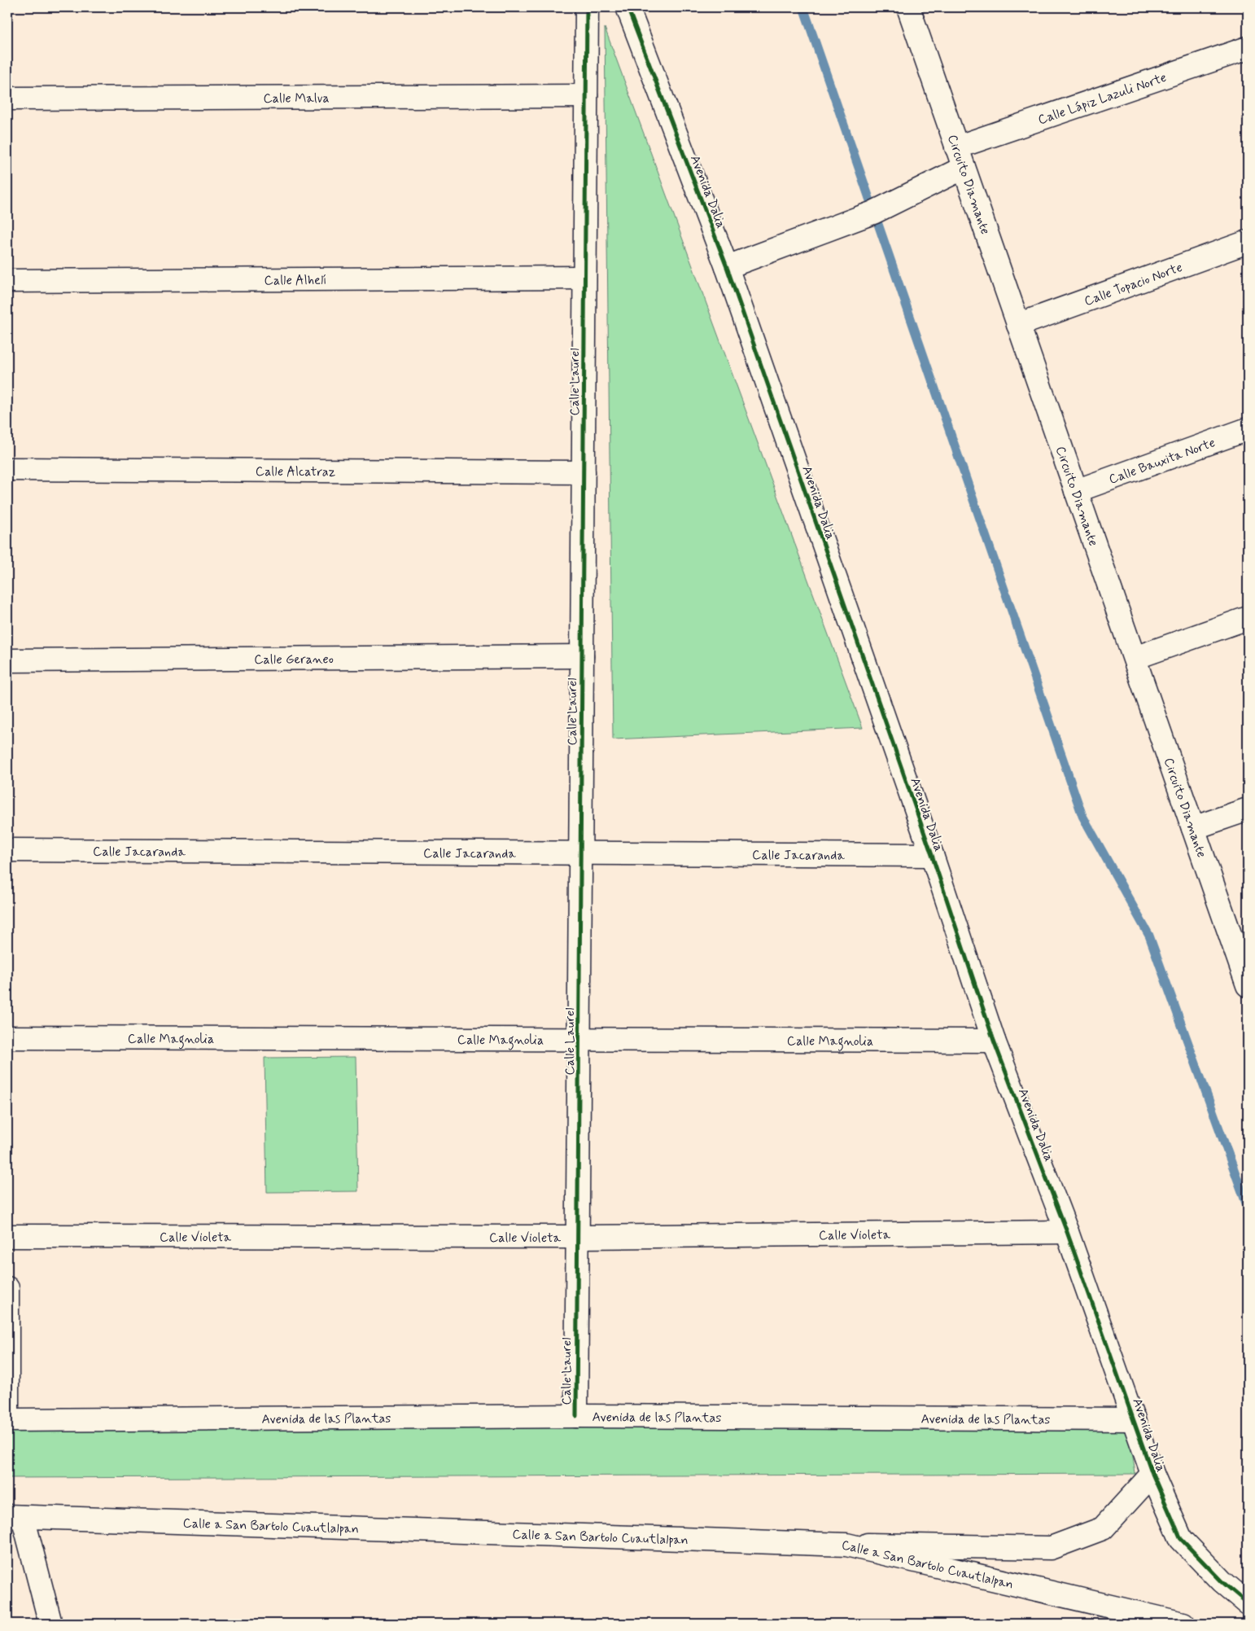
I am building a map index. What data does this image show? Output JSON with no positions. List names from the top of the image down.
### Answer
{
  "streets": {
    "street": [
      "Calle Malva",
      "Calle Lápiz Lazuli Norte",
      "Circuito Diamante",
      "Avenida Dalia",
      "Calle Alhelí",
      "Calle Topacio Norte",
      "Calle Laurel",
      "Calle Bauxita Norte",
      "Calle Alcatraz",
      "Calle Geraneo",
      "Calle Jacaranda",
      "Calle Magnolia",
      "Calle Violeta",
      "Avenida de las Plantas",
      "Calle a San Bartolo Cuautlalpan"
    ]
  },
  "crossings": [
    ["Calle Malva", "Calle Laurel"],
    ["Calle Lápiz Lazuli Norte", "Circuito Diamante"],
    ["Calle Lápiz Lazuli Norte", "Avenida Dalia"],
    ["Circuito Diamante", "Calle Topacio Norte"],
    ["Circuito Diamante", "Calle Bauxita Norte"],
    ["Avenida Dalia", "Calle Jacaranda"],
    ["Avenida Dalia", "Calle Magnolia"],
    ["Avenida Dalia", "Calle Violeta"],
    ["Avenida Dalia", "Avenida de las Plantas"],
    ["Calle Alhelí", "Calle Laurel"],
    ["Calle Laurel", "Calle Alcatraz"],
    ["Calle Laurel", "Calle Geraneo"],
    ["Calle Laurel", "Calle Jacaranda"],
    ["Calle Laurel", "Calle Magnolia"],
    ["Calle Laurel", "Calle Violeta"],
    ["Calle Laurel", "Avenida de las Plantas"]
  ]
}
